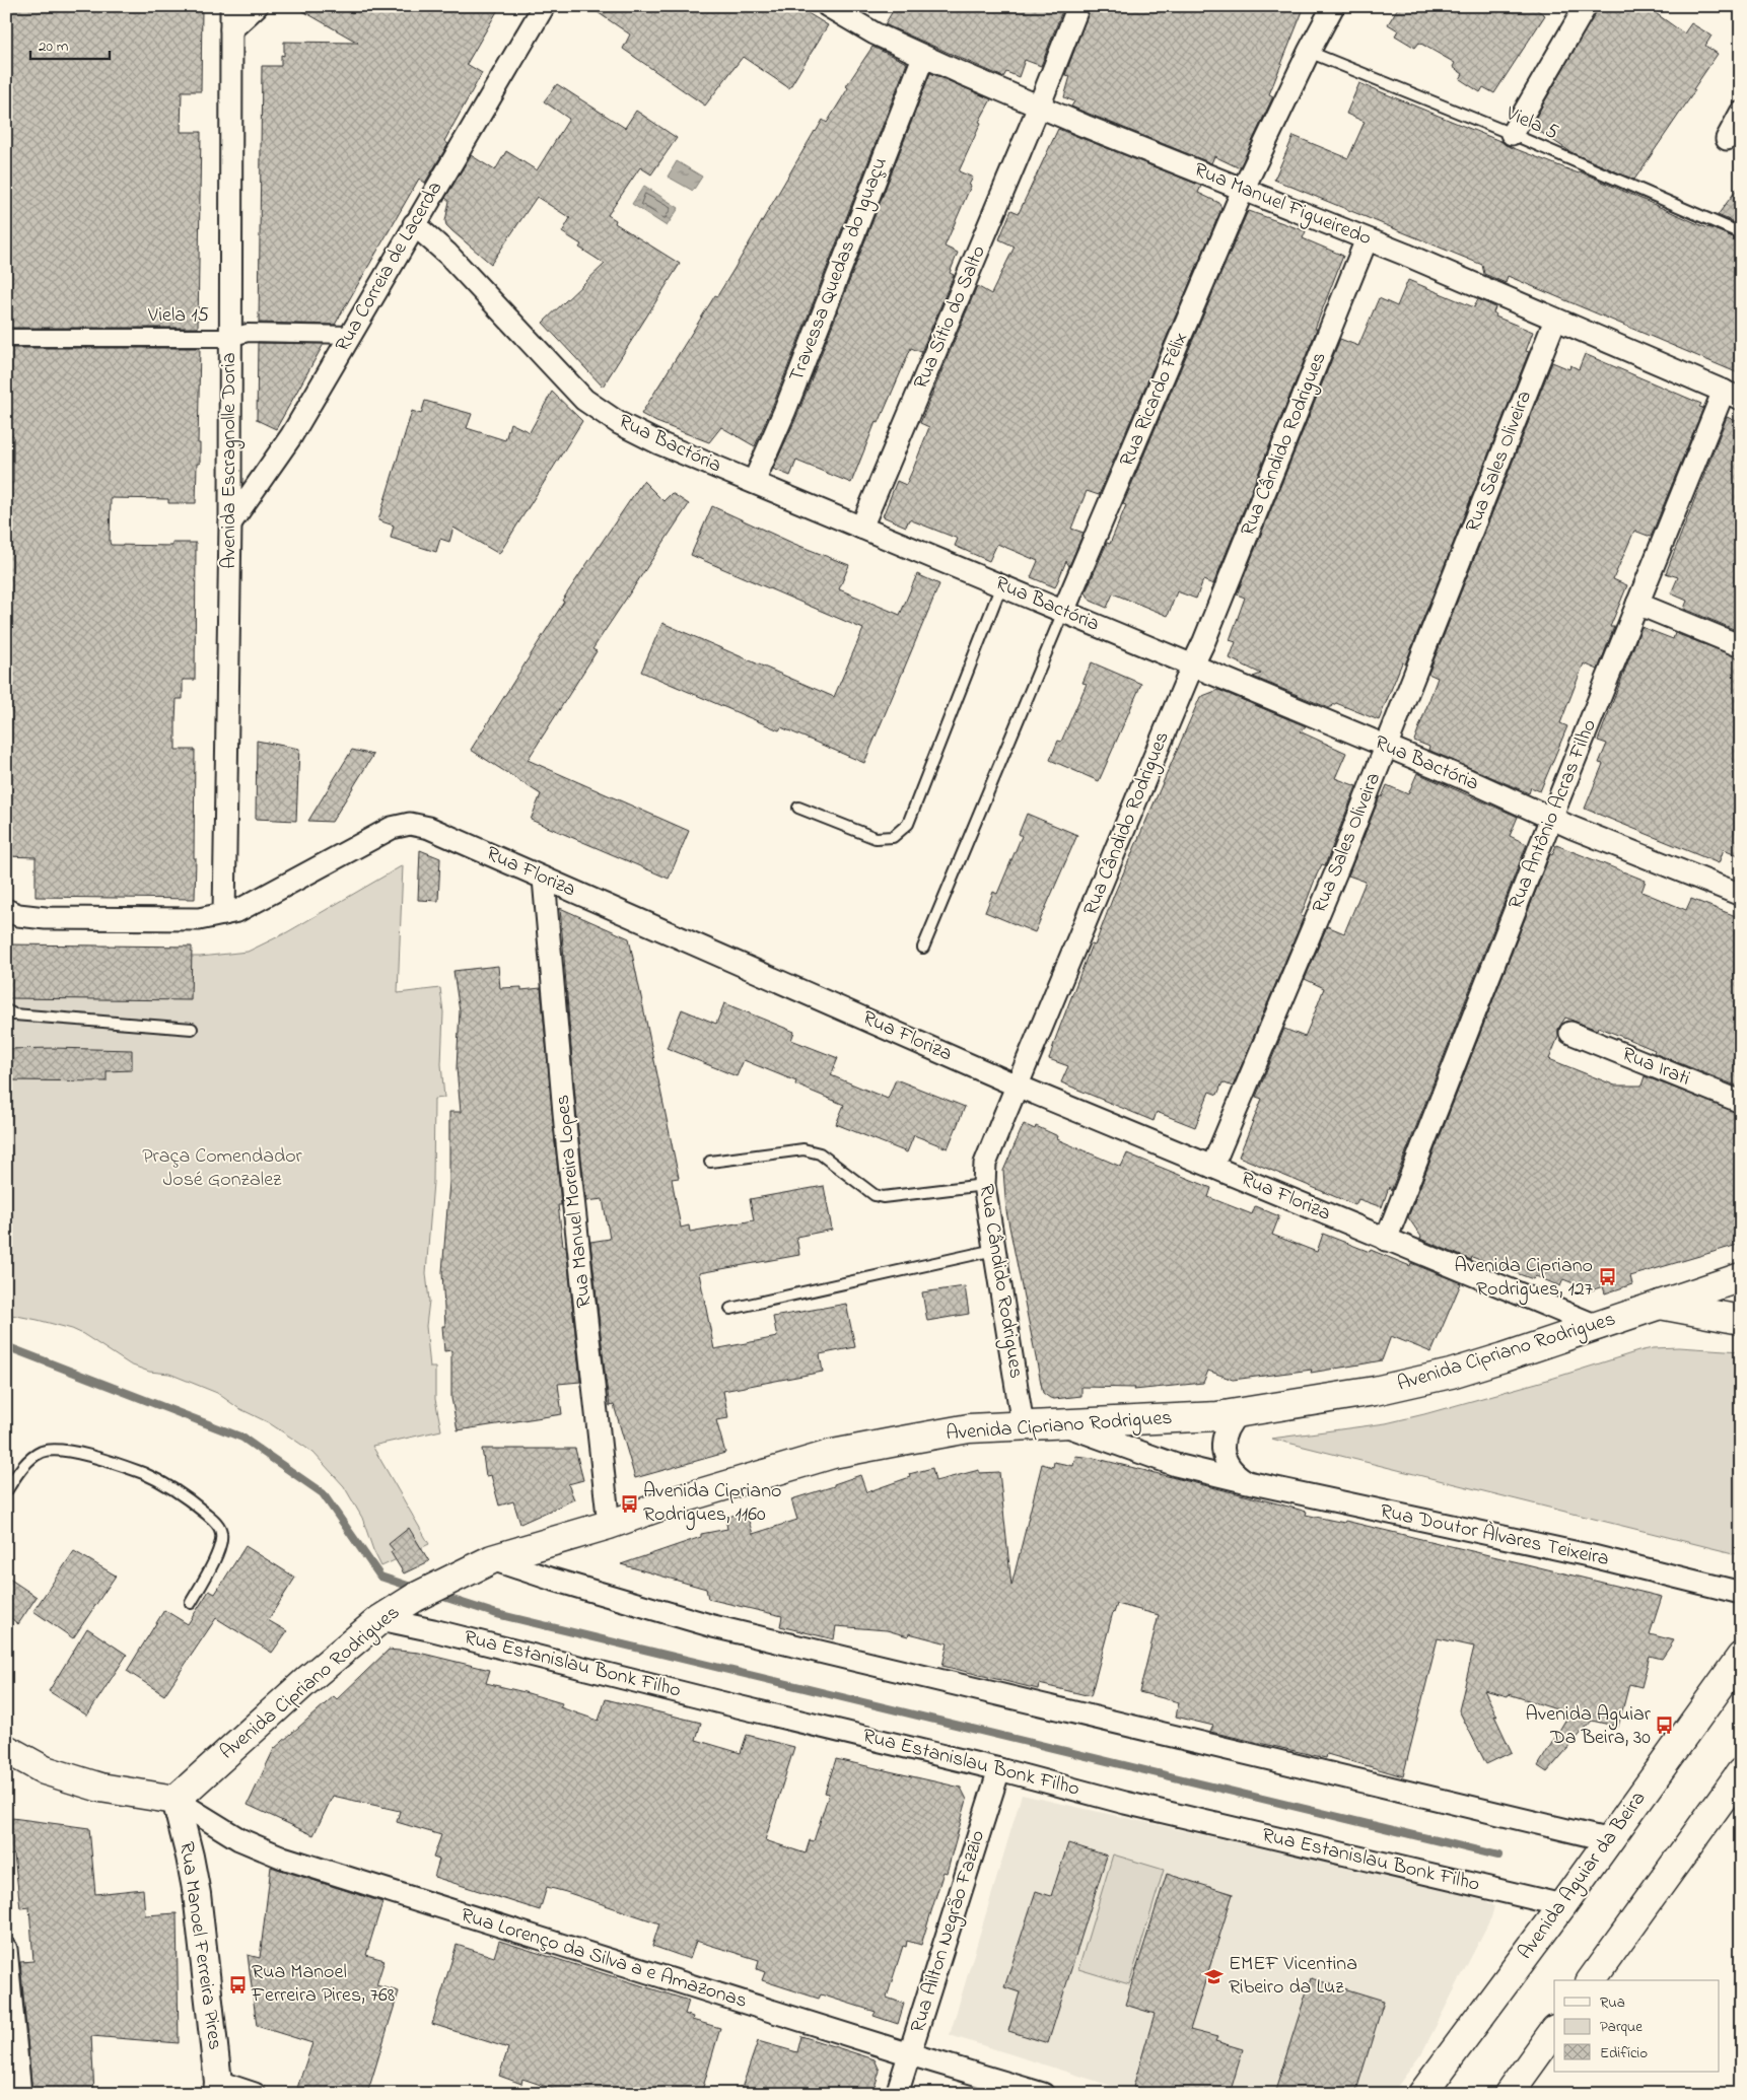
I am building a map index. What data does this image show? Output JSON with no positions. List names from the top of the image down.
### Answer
{
  "streets": {
    "main road": ["Avenida Cipriano Rodrigues", "Avenida Aguiar da Beira"],
    "street": [
      "Rua Manuel Figueiredo",
      "Rua Correia de Lacerda",
      "Travessa Quedas do Iguaçu",
      "Viela 15",
      "Rua Sítio do Salto",
      "Rua Ricardo Félix",
      "Rua Bactória",
      "Rua Cândido Rodrigues",
      "Avenida Escragnolle Doria",
      "Rua Sales Oliveira",
      "Rua Antônio Acras Filho",
      "Rua Floriza",
      "Rua Irati",
      "Rua Manuel Moreira Lopes",
      "Rua Doutor Àlvares Teixeira",
      "Rua Estanislau Bonk Filho",
      "Rua Ailton Negrão Fazzio",
      "Rua Manoel Ferreira Pires",
      "Rua Lorenço da Silva a e Amazonas"
    ],
    "lane": ["Viela 5"]
  },
  "crossings": [
    ["Viela 5", "Rua Ricardo Félix"],
    ["Rua Manuel Figueiredo", "Travessa Quedas do Iguaçu"],
    ["Rua Manuel Figueiredo", "Rua Sítio do Salto"],
    ["Rua Manuel Figueiredo", "Rua Ricardo Félix"],
    ["Rua Manuel Figueiredo", "Rua Cândido Rodrigues"],
    ["Rua Manuel Figueiredo", "Rua Sales Oliveira"],
    ["Rua Manuel Figueiredo", "Rua Antônio Acras Filho"],
    ["Rua Correia de Lacerda", "Viela 15"],
    ["Rua Correia de Lacerda", "Rua Bactória"],
    ["Rua Correia de Lacerda", "Avenida Escragnolle Doria"],
    ["Travessa Quedas do Iguaçu", "Rua Bactória"],
    ["Viela 15", "Avenida Escragnolle Doria"],
    ["Rua Sítio do Salto", "Rua Bactória"],
    ["Rua Ricardo Félix", "Rua Bactória"],
    ["Rua Bactória", "Rua Cândido Rodrigues"],
    ["Rua Bactória", "Rua Sales Oliveira"],
    ["Rua Bactória", "Rua Antônio Acras Filho"],
    ["Rua Cândido Rodrigues", "Rua Floriza"],
    ["Rua Cândido Rodrigues", "Avenida Cipriano Rodrigues"],
    ["Avenida Escragnolle Doria", "Rua Floriza"],
    ["Rua Sales Oliveira", "Rua Floriza"],
    ["Rua Antônio Acras Filho", "Rua Floriza"],
    ["Rua Floriza", "Rua Manuel Moreira Lopes"],
    ["Rua Floriza", "Avenida Cipriano Rodrigues"],
    ["Rua Manuel Moreira Lopes", "Avenida Cipriano Rodrigues"],
    ["Avenida Cipriano Rodrigues", "Rua Doutor Àlvares Teixeira"],
    ["Avenida Cipriano Rodrigues", "Rua Estanislau Bonk Filho"],
    ["Avenida Cipriano Rodrigues", "Rua Manoel Ferreira Pires"],
    ["Avenida Cipriano Rodrigues", "Rua Lorenço da Silva a e Amazonas"],
    ["Rua Estanislau Bonk Filho", "Avenida Aguiar da Beira"],
    ["Rua Estanislau Bonk Filho", "Rua Ailton Negrão Fazzio"],
    ["Rua Ailton Negrão Fazzio", "Rua Lorenço da Silva a e Amazonas"],
    ["Rua Manoel Ferreira Pires", "Rua Lorenço da Silva a e Amazonas"]
  ],
  "parks": ["Praça Comendador José Gonzalez"],
  "places": {
    "bus stop": [
      "Avenida Cipriano Rodrigues, 127",
      "Avenida Cipriano Rodrigues, 1160",
      "Avenida Aguiar Da Beira, 30",
      "Rua Manoel Ferreira Pires, 768"
    ],
    "school or university": ["EMEF Vicentina Ribeiro da Luz"]
  },
  "legend": ["Rua", "Parque", "Edifício"],
  "scale_bar": "20 m"
}
